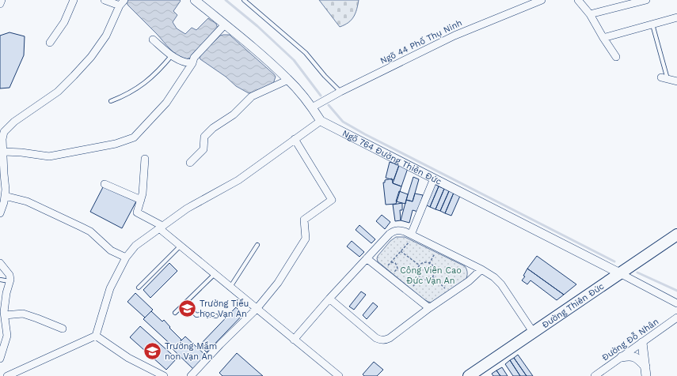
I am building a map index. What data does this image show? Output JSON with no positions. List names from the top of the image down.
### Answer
{
  "streets": {
    "main road": ["Đường Thiên Đức"],
    "street": ["Ngõ 44 Phố Thụ Ninh", "Ngõ 764 Đường Thiên Đức", "Đường Đỗ Nhân"]
  },
  "crossings": [
    ["Ngõ 764 Đường Thiên Đức", "Đường Thiên Đức"]
  ],
  "parks": ["Công Viên Cao Đức Vạn An"],
  "places": {
    "school or university": ["Trường Tiểu học Vạn An", "Trường Mầm non Vạn An"]
  }
}
